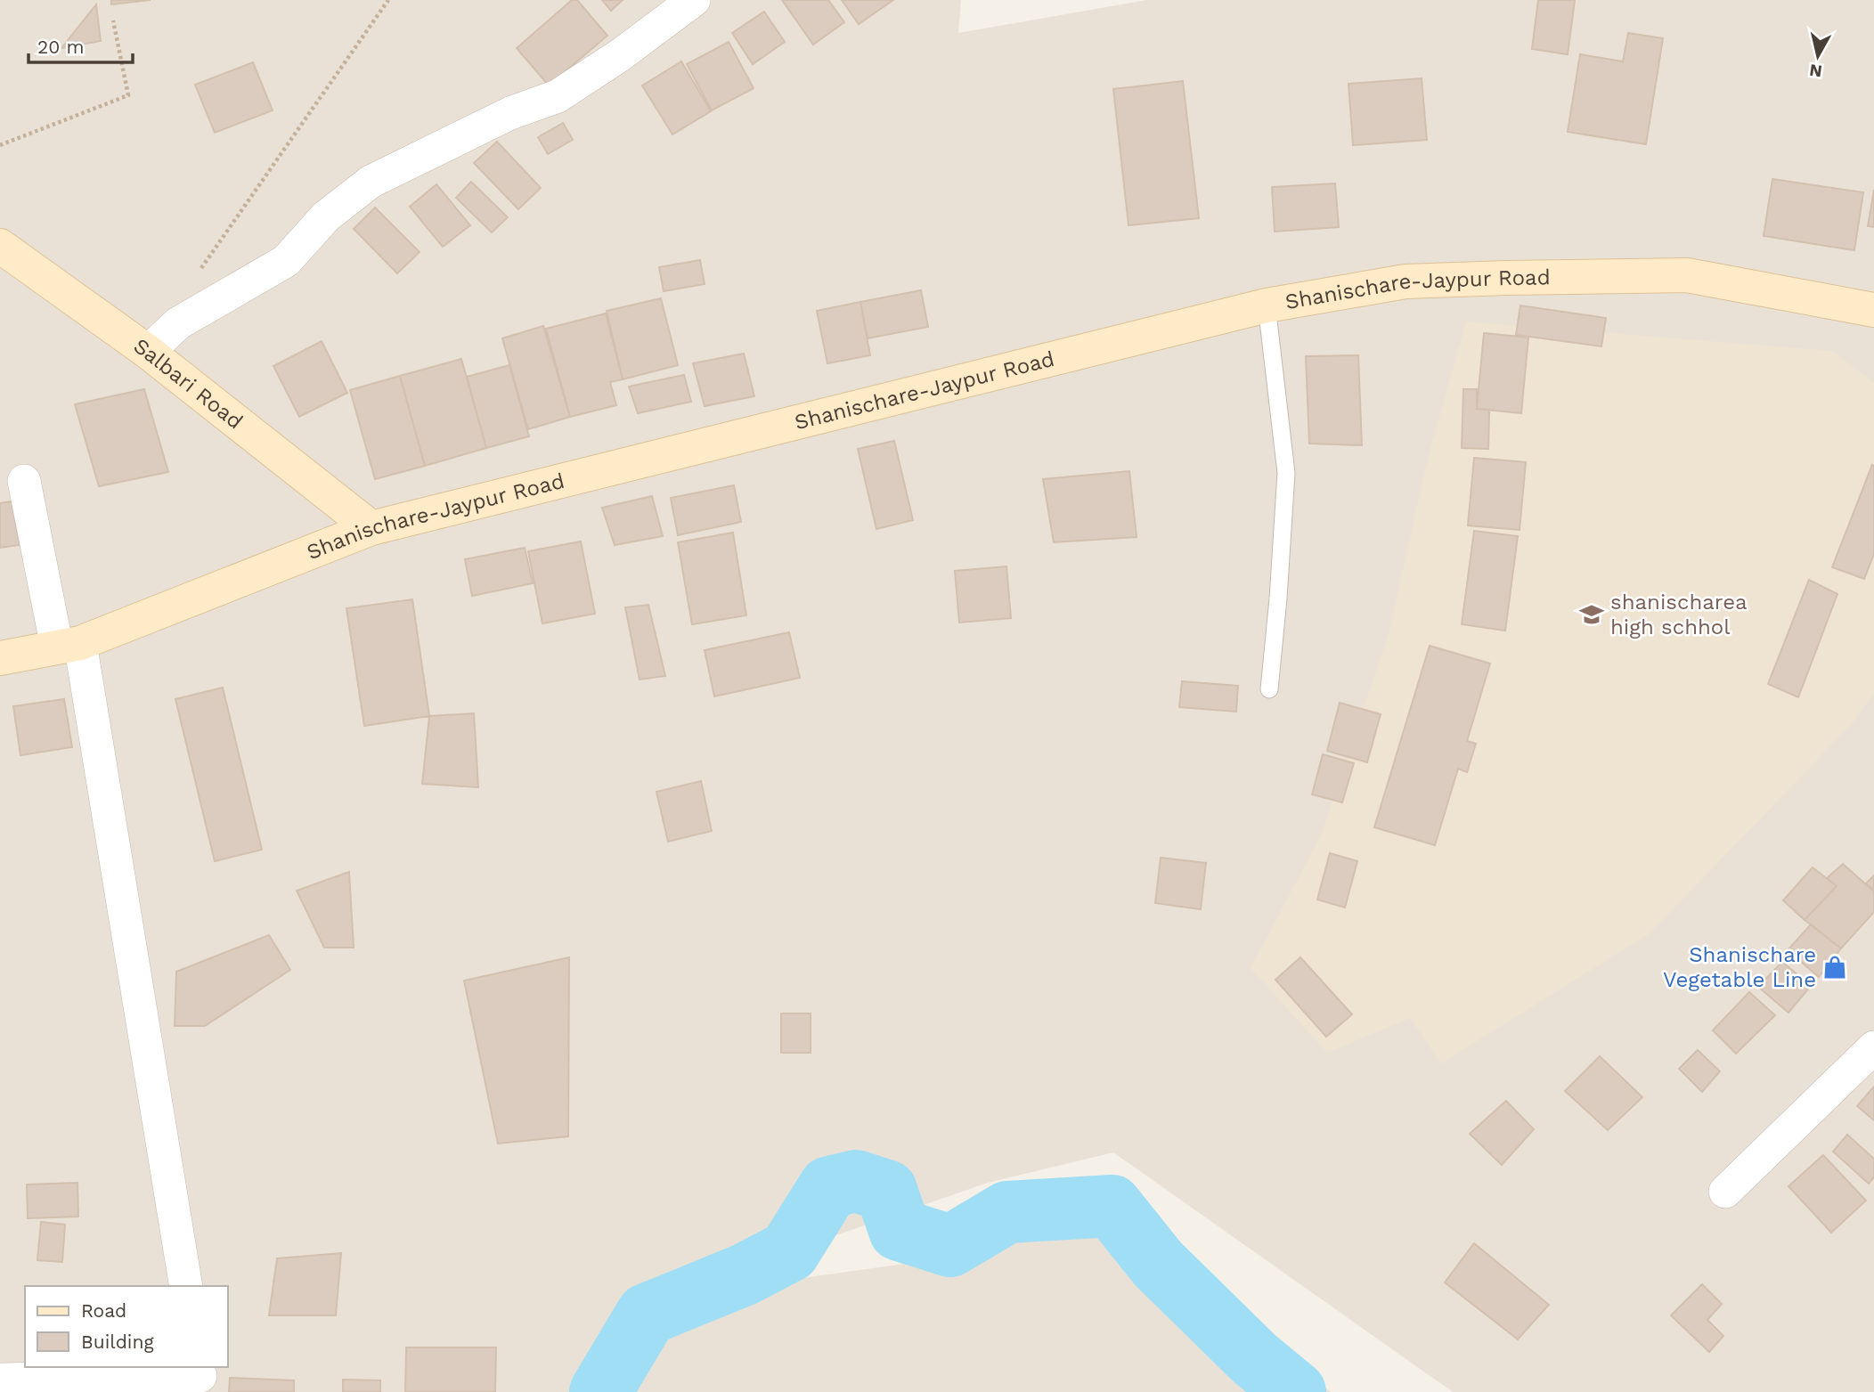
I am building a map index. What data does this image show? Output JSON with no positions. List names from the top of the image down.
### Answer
{
  "streets": {
    "street": ["Shanischare-Jaypur Road", "Salbari Road"]
  },
  "crossings": [
    ["Shanischare-Jaypur Road", "Salbari Road"]
  ],
  "places": {
    "school or university": ["shanischarea high schhol"],
    "shop": ["Shanischare Vegetable Line"]
  },
  "legend": ["Road", "Building"],
  "scale_bar": "20 m",
  "north": "bottom"
}
